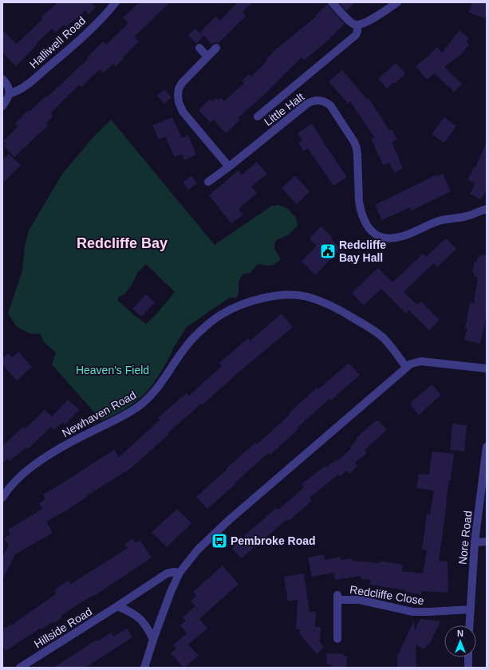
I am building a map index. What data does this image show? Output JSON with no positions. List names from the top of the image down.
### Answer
{
  "streets": {
    "street": [
      "Halliwell Road",
      "Little Halt",
      "Newhaven Road",
      "Nore Road",
      "Redcliffe Close",
      "Hillside Road"
    ]
  },
  "crossings": [
    ["Nore Road", "Redcliffe Close"]
  ],
  "districts": ["Redcliffe Bay"],
  "parks": ["Heaven's Field"],
  "places": {
    "public building": ["Redcliffe Bay Hall"],
    "bus stop": ["Pembroke Road"]
  },
  "north": "top"
}
